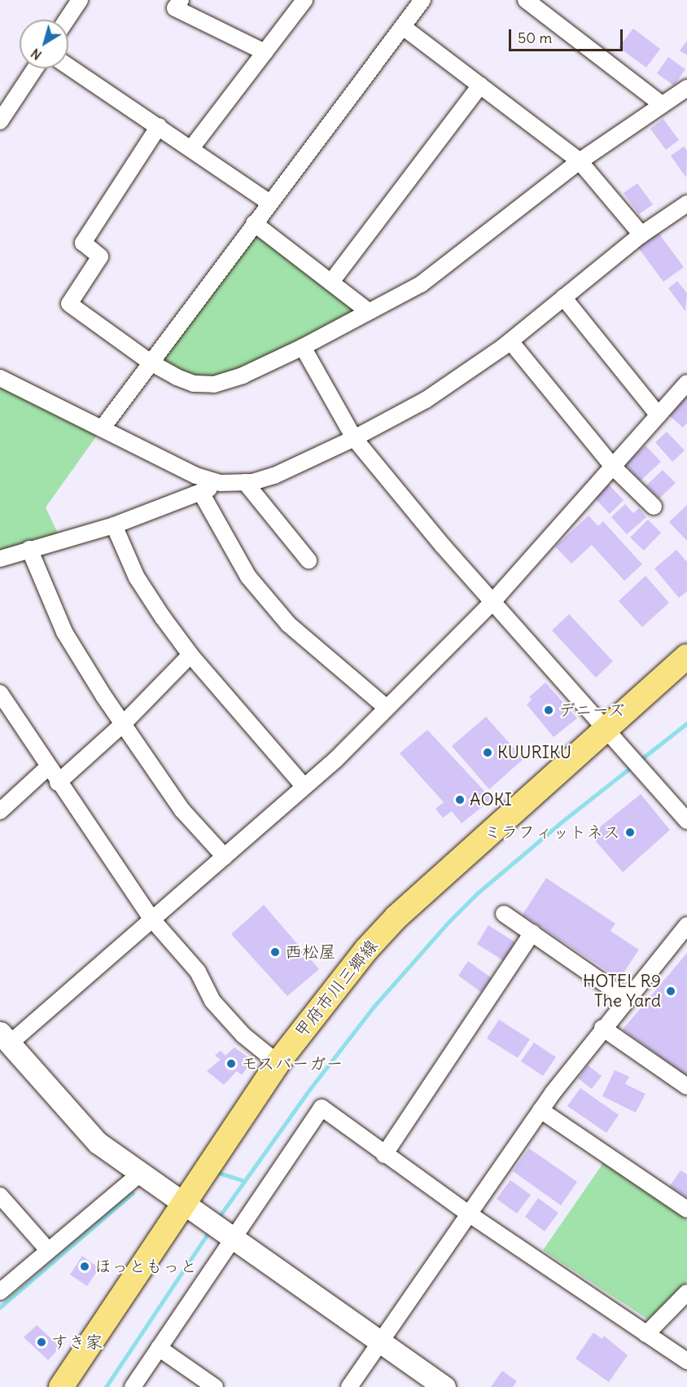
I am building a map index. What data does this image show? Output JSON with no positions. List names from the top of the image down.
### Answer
{
  "streets": {
    "main road": ["甲府市川三郷線"]
  },
  "places": [
    "デニーズ",
    "KUURIKU",
    "AOKI",
    "ミラフィットネス",
    "西松屋",
    "HOTEL R9 The Yard",
    "モスバーガー",
    "ほっともっと",
    "すき家"
  ],
  "scale_bar": "50 m",
  "north": "bottom left"
}
